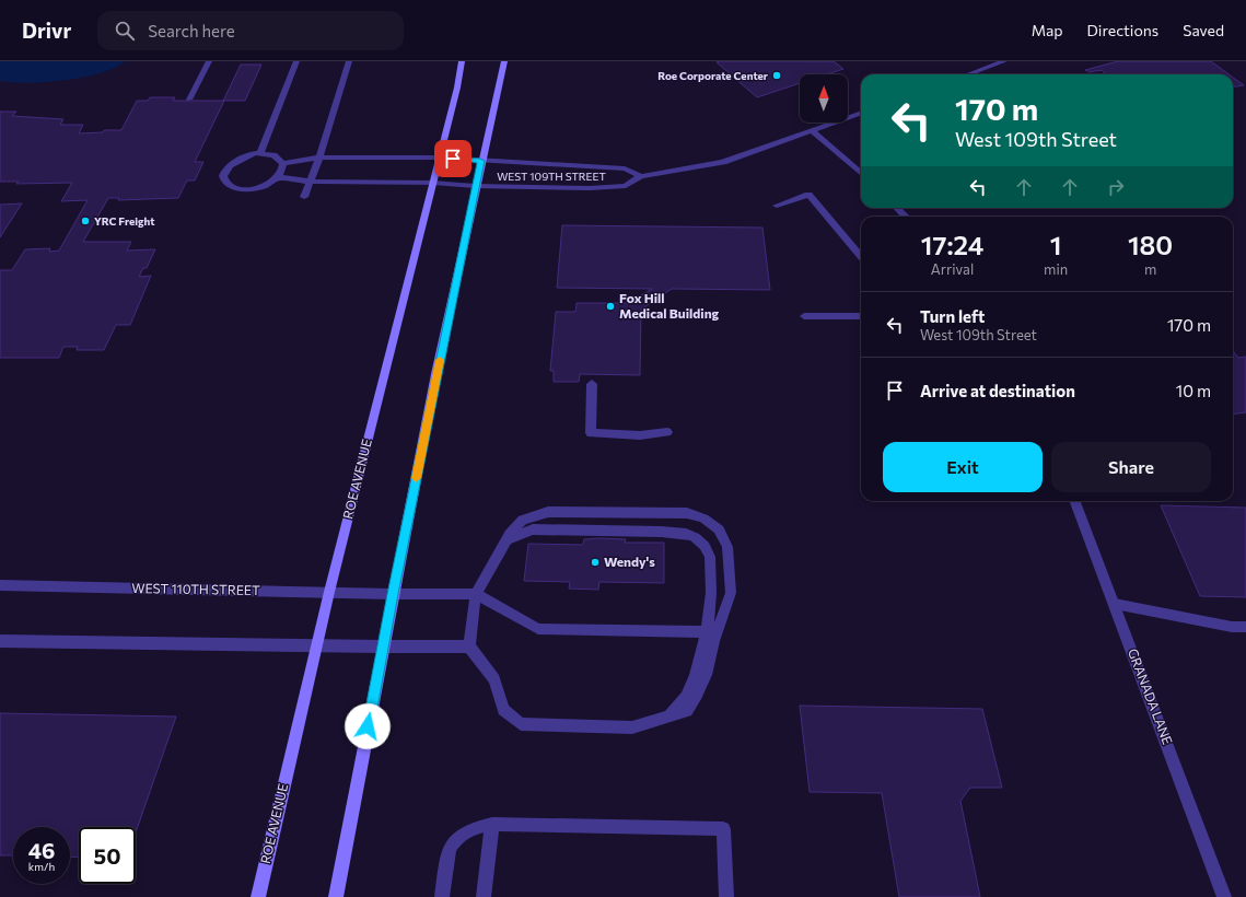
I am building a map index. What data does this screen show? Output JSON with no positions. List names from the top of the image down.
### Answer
{
  "streets": {
    "main road": ["ROE AVENUE"],
    "street": ["WEST 109TH STREET", "WEST 110TH STREET", "GRANADA LANE"]
  },
  "crossings": [
    ["WEST 109TH STREET", "ROE AVENUE"],
    ["ROE AVENUE", "WEST 110TH STREET"]
  ],
  "places": [
    "Roe Corporate Center",
    "YRC Freight",
    "Fox Hill Medical Building",
    "Wendy's"
  ],
  "north": "top",
  "page": {
    "header": "Drivr",
    "search": "Search here",
    "nav": ["Map", "Directions", "Saved"],
    "turn": ["170 m", "West 109th Street"],
    "eta": [
      "17:24",
      "Arrival",
      "1",
      "min",
      "180",
      "m"
    ],
    "list": [
      {
        "name": "Turn left",
        "note": "West 109th Street",
        "value": "170 m"
      },
      {
        "name": "Arrive at destination",
        "value": "10 m"
      }
    ],
    "buttons": ["Exit", "Share"],
    "speed": "46 km/h",
    "limit": "50"
  }
}
